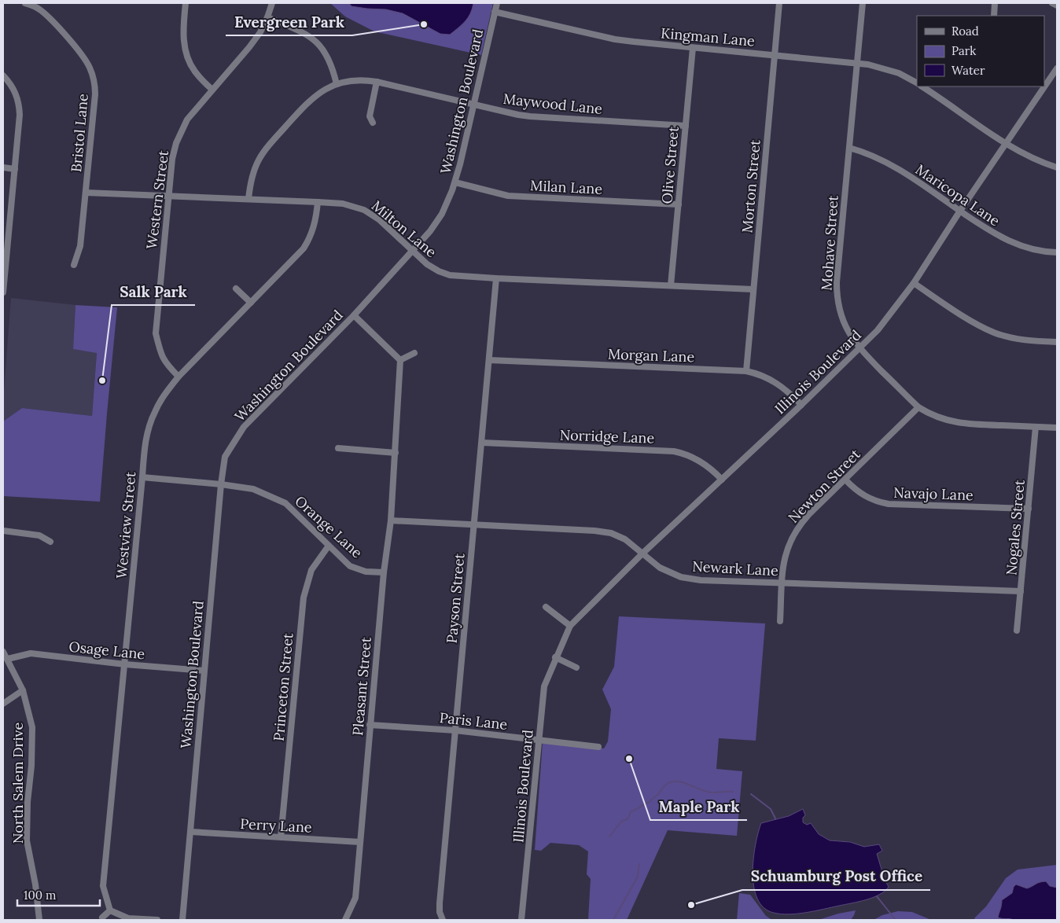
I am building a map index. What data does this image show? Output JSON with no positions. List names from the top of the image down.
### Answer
{
  "streets": {
    "street": [
      "Kingman Lane",
      "Washington Boulevard",
      "Maywood Lane",
      "Bristol Lane",
      "Olive Street",
      "Morton Street",
      "Milan Lane",
      "Maricopa Lane",
      "Western Street",
      "Milton Lane",
      "Mohave Street",
      "Morgan Lane",
      "Illinois Boulevard",
      "Norridge Lane",
      "Newton Street",
      "Navajo Lane",
      "Westview Street",
      "Orange Lane",
      "Nogales Street",
      "Newark Lane",
      "Payson Street",
      "Osage Lane",
      "Pleasant Street",
      "Princeton Street",
      "Paris Lane",
      "North Salem Drive",
      "Perry Lane"
    ]
  },
  "crossings": [
    ["Kingman Lane", "Washington Boulevard"],
    ["Kingman Lane", "Olive Street"],
    ["Kingman Lane", "Morton Street"],
    ["Kingman Lane", "Mohave Street"],
    ["Washington Boulevard", "Maywood Lane"],
    ["Washington Boulevard", "Milan Lane"],
    ["Washington Boulevard", "Milton Lane"],
    ["Washington Boulevard", "Orange Lane"],
    ["Washington Boulevard", "Osage Lane"],
    ["Washington Boulevard", "Perry Lane"],
    ["Maywood Lane", "Olive Street"],
    ["Maywood Lane", "Milton Lane"],
    ["Bristol Lane", "Milton Lane"],
    ["Olive Street", "Milan Lane"],
    ["Olive Street", "Milton Lane"],
    ["Morton Street", "Milton Lane"],
    ["Morton Street", "Morgan Lane"],
    ["Maricopa Lane", "Mohave Street"],
    ["Maricopa Lane", "Illinois Boulevard"],
    ["Western Street", "Milton Lane"],
    ["Western Street", "Westview Street"],
    ["Milton Lane", "Westview Street"],
    ["Milton Lane", "Payson Street"],
    ["Mohave Street", "Illinois Boulevard"],
    ["Mohave Street", "Newton Street"],
    ["Mohave Street", "Nogales Street"],
    ["Morgan Lane", "Illinois Boulevard"],
    ["Morgan Lane", "Payson Street"],
    ["Illinois Boulevard", "Norridge Lane"],
    ["Illinois Boulevard", "Newark Lane"],
    ["Illinois Boulevard", "Paris Lane"],
    ["Norridge Lane", "Payson Street"],
    ["Newton Street", "Navajo Lane"],
    ["Newton Street", "Newark Lane"],
    ["Navajo Lane", "Nogales Street"],
    ["Westview Street", "Orange Lane"],
    ["Westview Street", "Osage Lane"],
    ["Orange Lane", "Pleasant Street"],
    ["Orange Lane", "Princeton Street"],
    ["Nogales Street", "Newark Lane"],
    ["Newark Lane", "Payson Street"],
    ["Newark Lane", "Pleasant Street"],
    ["Payson Street", "Paris Lane"],
    ["Osage Lane", "North Salem Drive"],
    ["Pleasant Street", "Paris Lane"],
    ["Pleasant Street", "Perry Lane"],
    ["Princeton Street", "Perry Lane"]
  ],
  "places": [
    "Evergreen Park",
    "Salk Park",
    "Maple Park",
    "Schuamburg Post Office"
  ],
  "legend": ["Road", "Park", "Water"],
  "scale_bar": "100 m"
}
